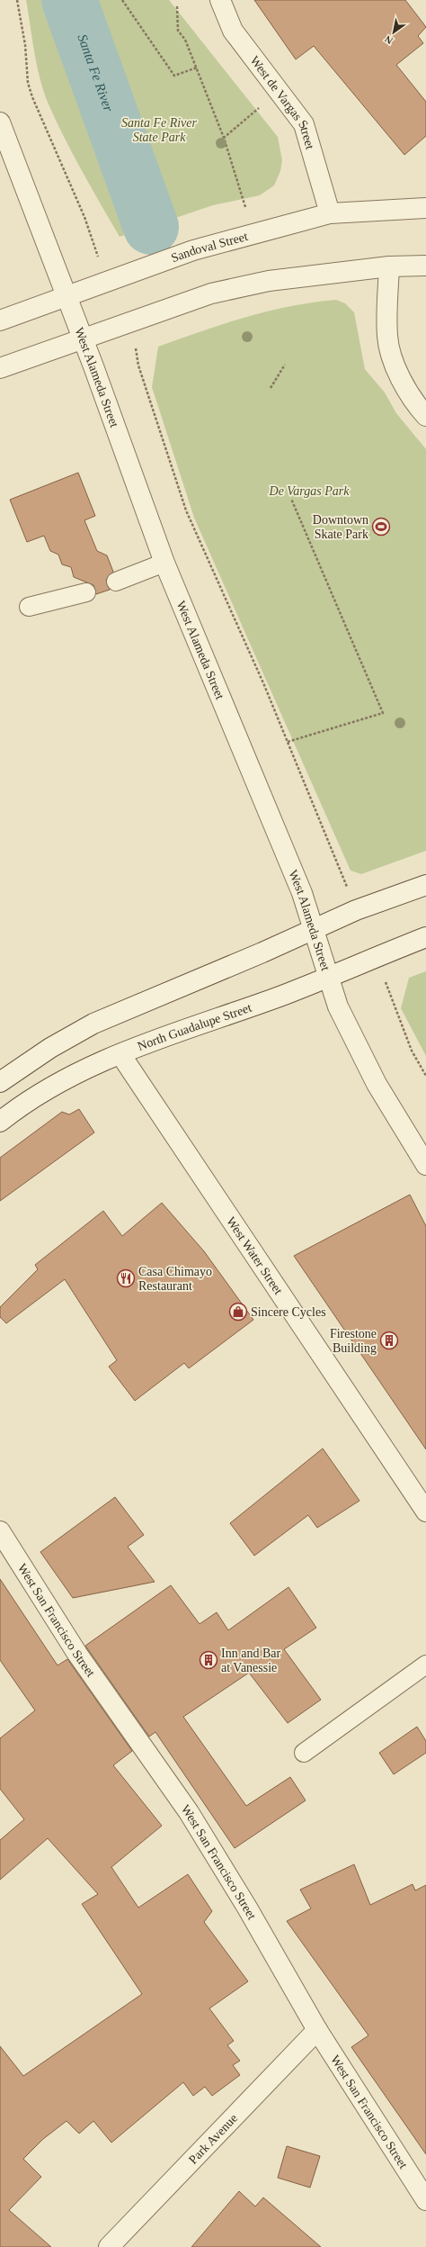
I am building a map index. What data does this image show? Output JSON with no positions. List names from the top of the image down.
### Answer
{
  "streets": {
    "street": [
      "West de Vargas Street",
      "Sandoval Street",
      "West Alameda Street",
      "North Guadalupe Street",
      "West Water Street",
      "West San Francisco Street",
      "Park Avenue"
    ]
  },
  "crossings": [
    ["West de Vargas Street", "Sandoval Street"],
    ["Sandoval Street", "West Alameda Street"],
    ["West Alameda Street", "North Guadalupe Street"],
    ["North Guadalupe Street", "West Water Street"],
    ["West San Francisco Street", "Park Avenue"]
  ],
  "water": ["Santa Fe River"],
  "parks": ["Santa Fe River State Park", "De Vargas Park"],
  "places": {
    "sports": ["Downtown Skate Park"],
    "restaurant": ["Casa Chimayo Restaurant"],
    "shop": ["Sincere Cycles"],
    "building": ["Firestone Building", "Inn and Bar at Vanessie"]
  },
  "north": "bottom left"
}
